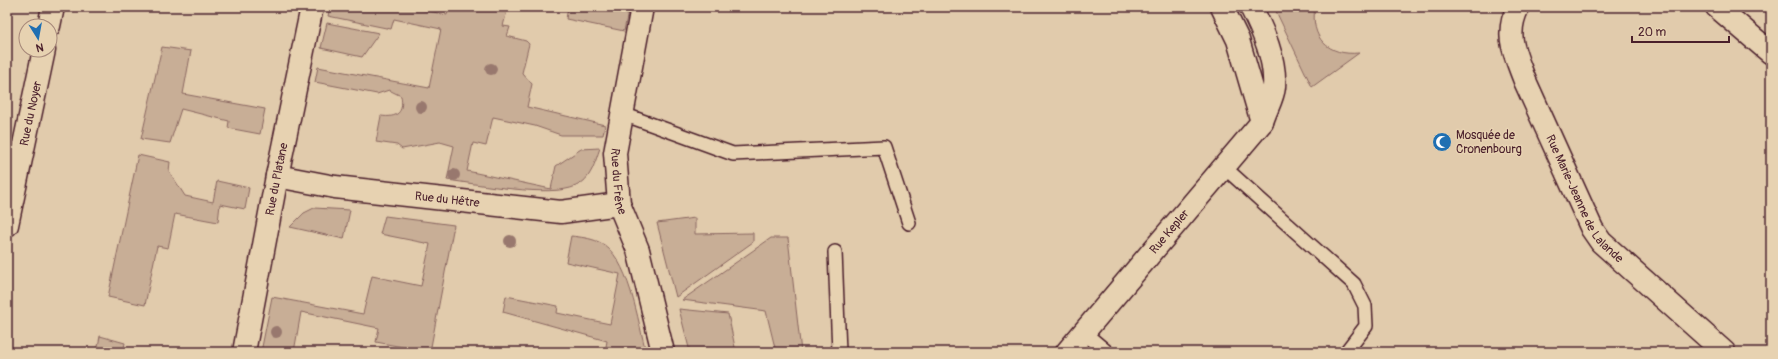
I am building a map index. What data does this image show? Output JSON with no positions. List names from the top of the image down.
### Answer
{
  "streets": {
    "street": [
      "Rue du Noyer",
      "Rue du Platane",
      "Rue du Frêne",
      "Rue Marie-Jeanne de Lalande",
      "Rue du Hêtre",
      "Rue Kepler"
    ]
  },
  "crossings": [
    ["Rue du Platane", "Rue du Hêtre"],
    ["Rue du Frêne", "Rue du Hêtre"]
  ],
  "places": {
    "mosque": ["Mosquée de Cronenbourg"]
  },
  "scale_bar": "20 m",
  "north": "bottom"
}
